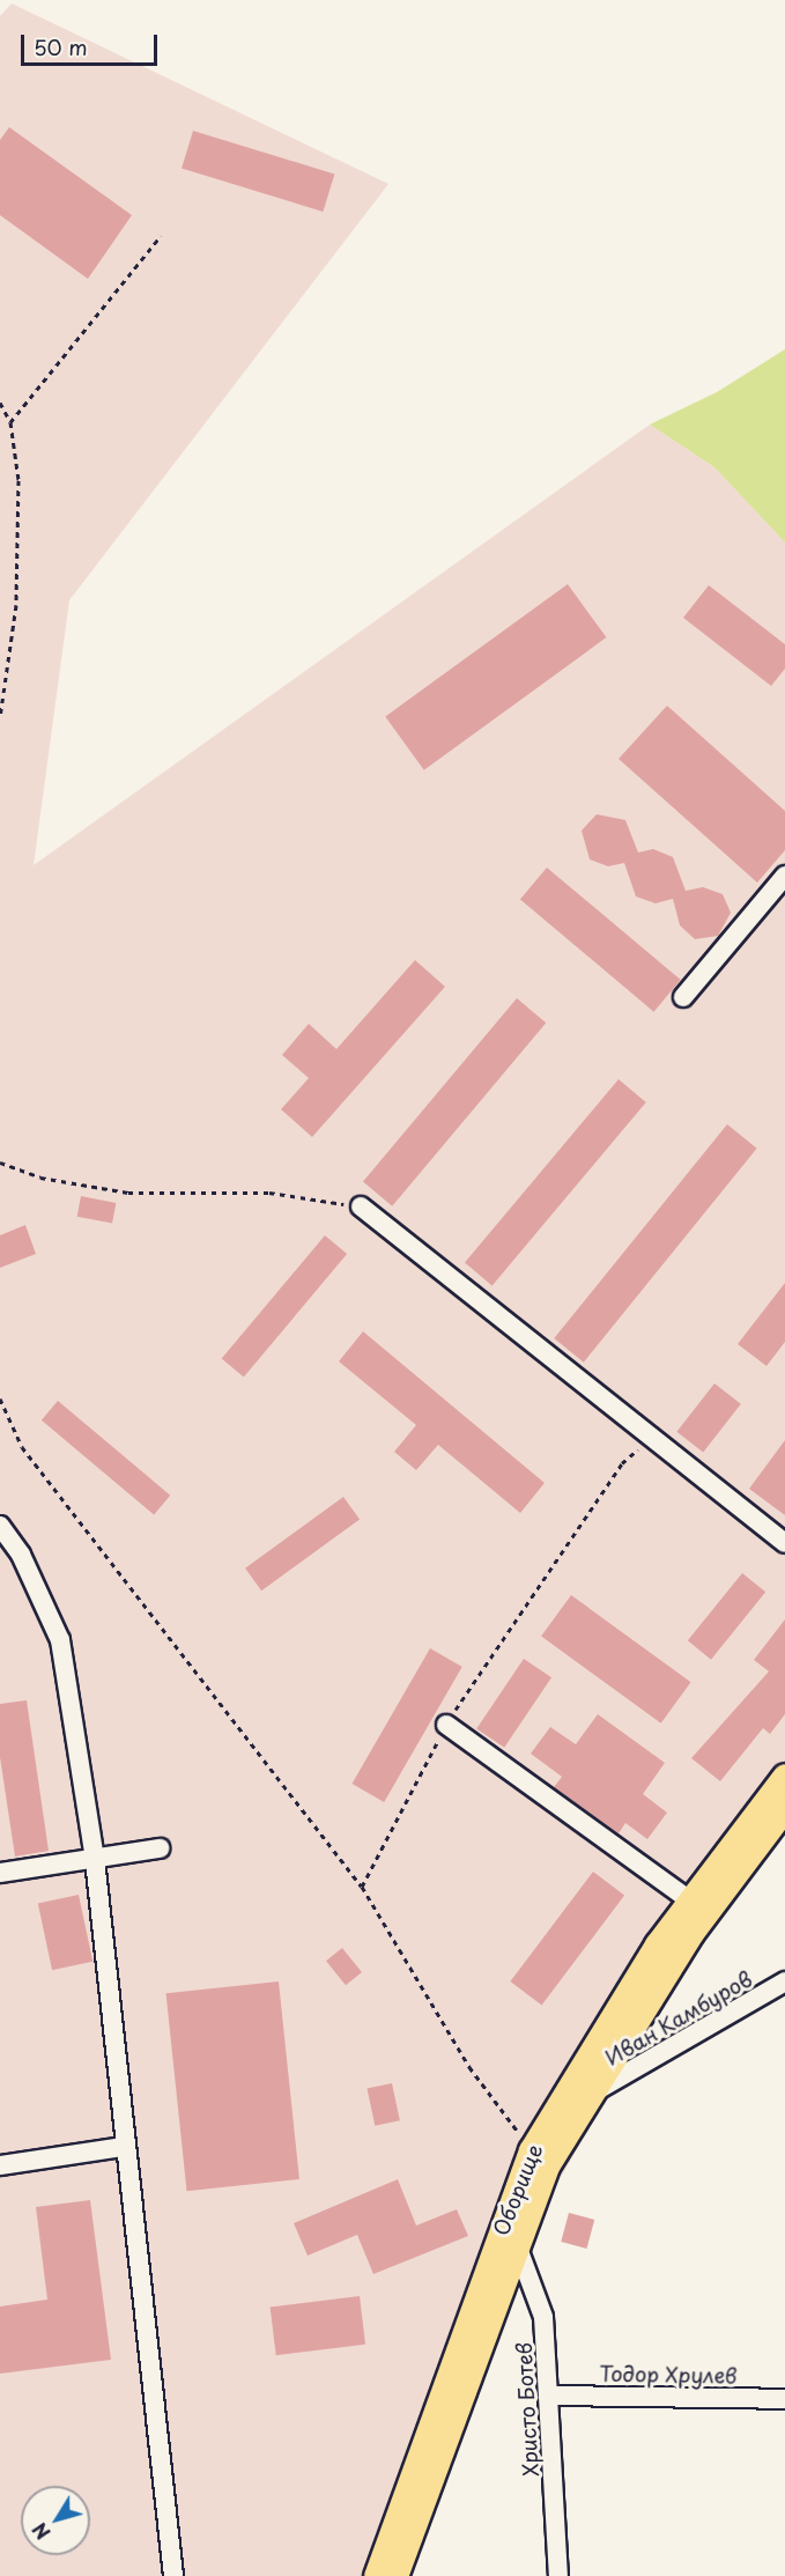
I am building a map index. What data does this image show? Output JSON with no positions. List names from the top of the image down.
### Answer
{
  "streets": {
    "main road": ["Оборище"],
    "street": ["Иван Камбуров", "Тодор Хрулев", "Христо Ботев"]
  },
  "crossings": [
    ["Иван Камбуров", "Оборище"],
    ["Оборище", "Христо Ботев"],
    ["Тодор Хрулев", "Христо Ботев"]
  ],
  "scale_bar": "50 m",
  "north": "bottom left"
}
